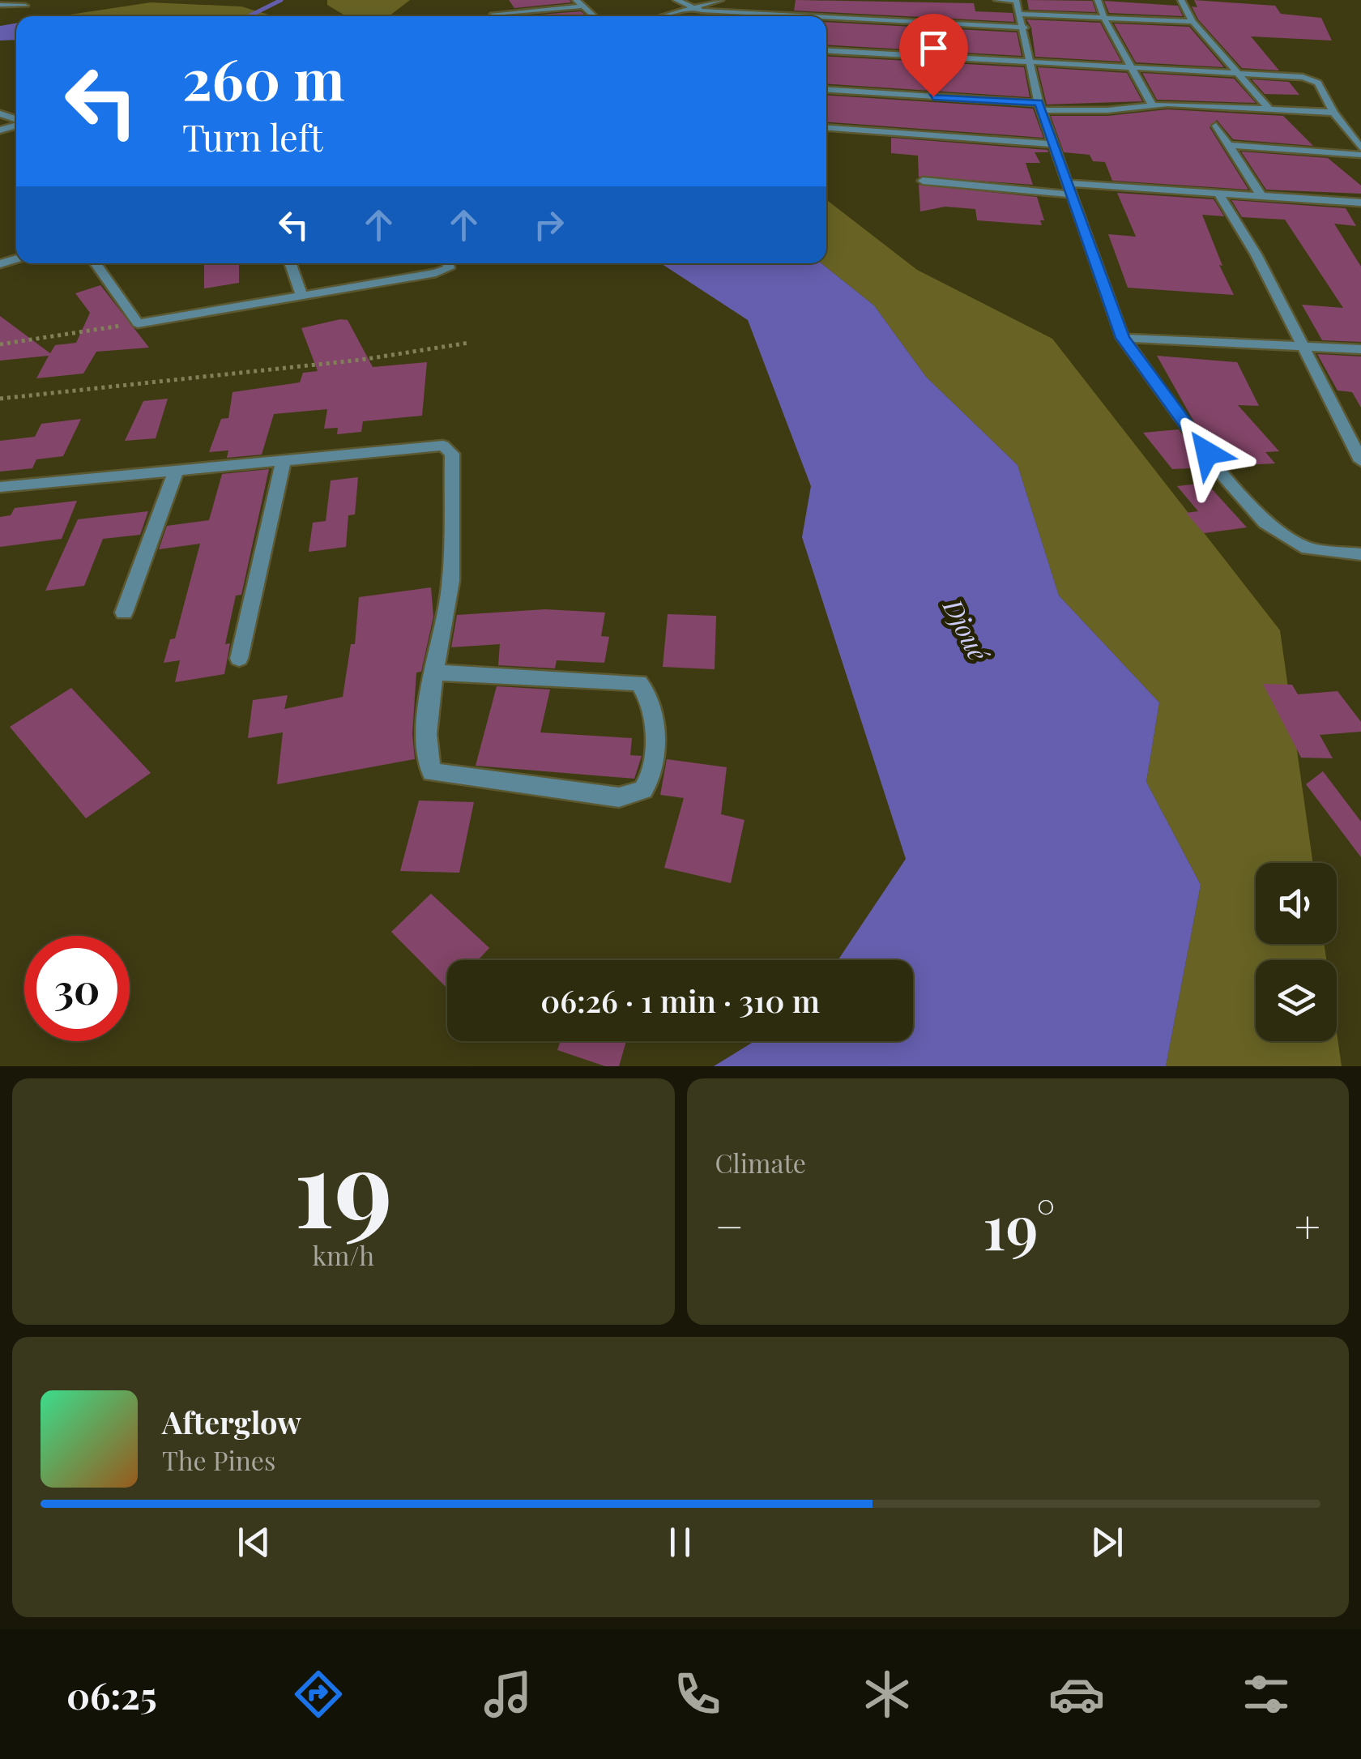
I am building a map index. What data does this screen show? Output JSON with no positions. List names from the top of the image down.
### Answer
{
  "water": ["Djoué"],
  "page": {
    "turn": ["260 m", "Turn left"],
    "limit": "30",
    "trip": "06:26 · 1 min · 310 m",
    "tile": [
      ["19", "km/h"],
      "Climate"
    ],
    "heat": ["−", "19°", "+"],
    "song": ["Afterglow", "The Pines"],
    "tabs": "06:25"
  }
}
